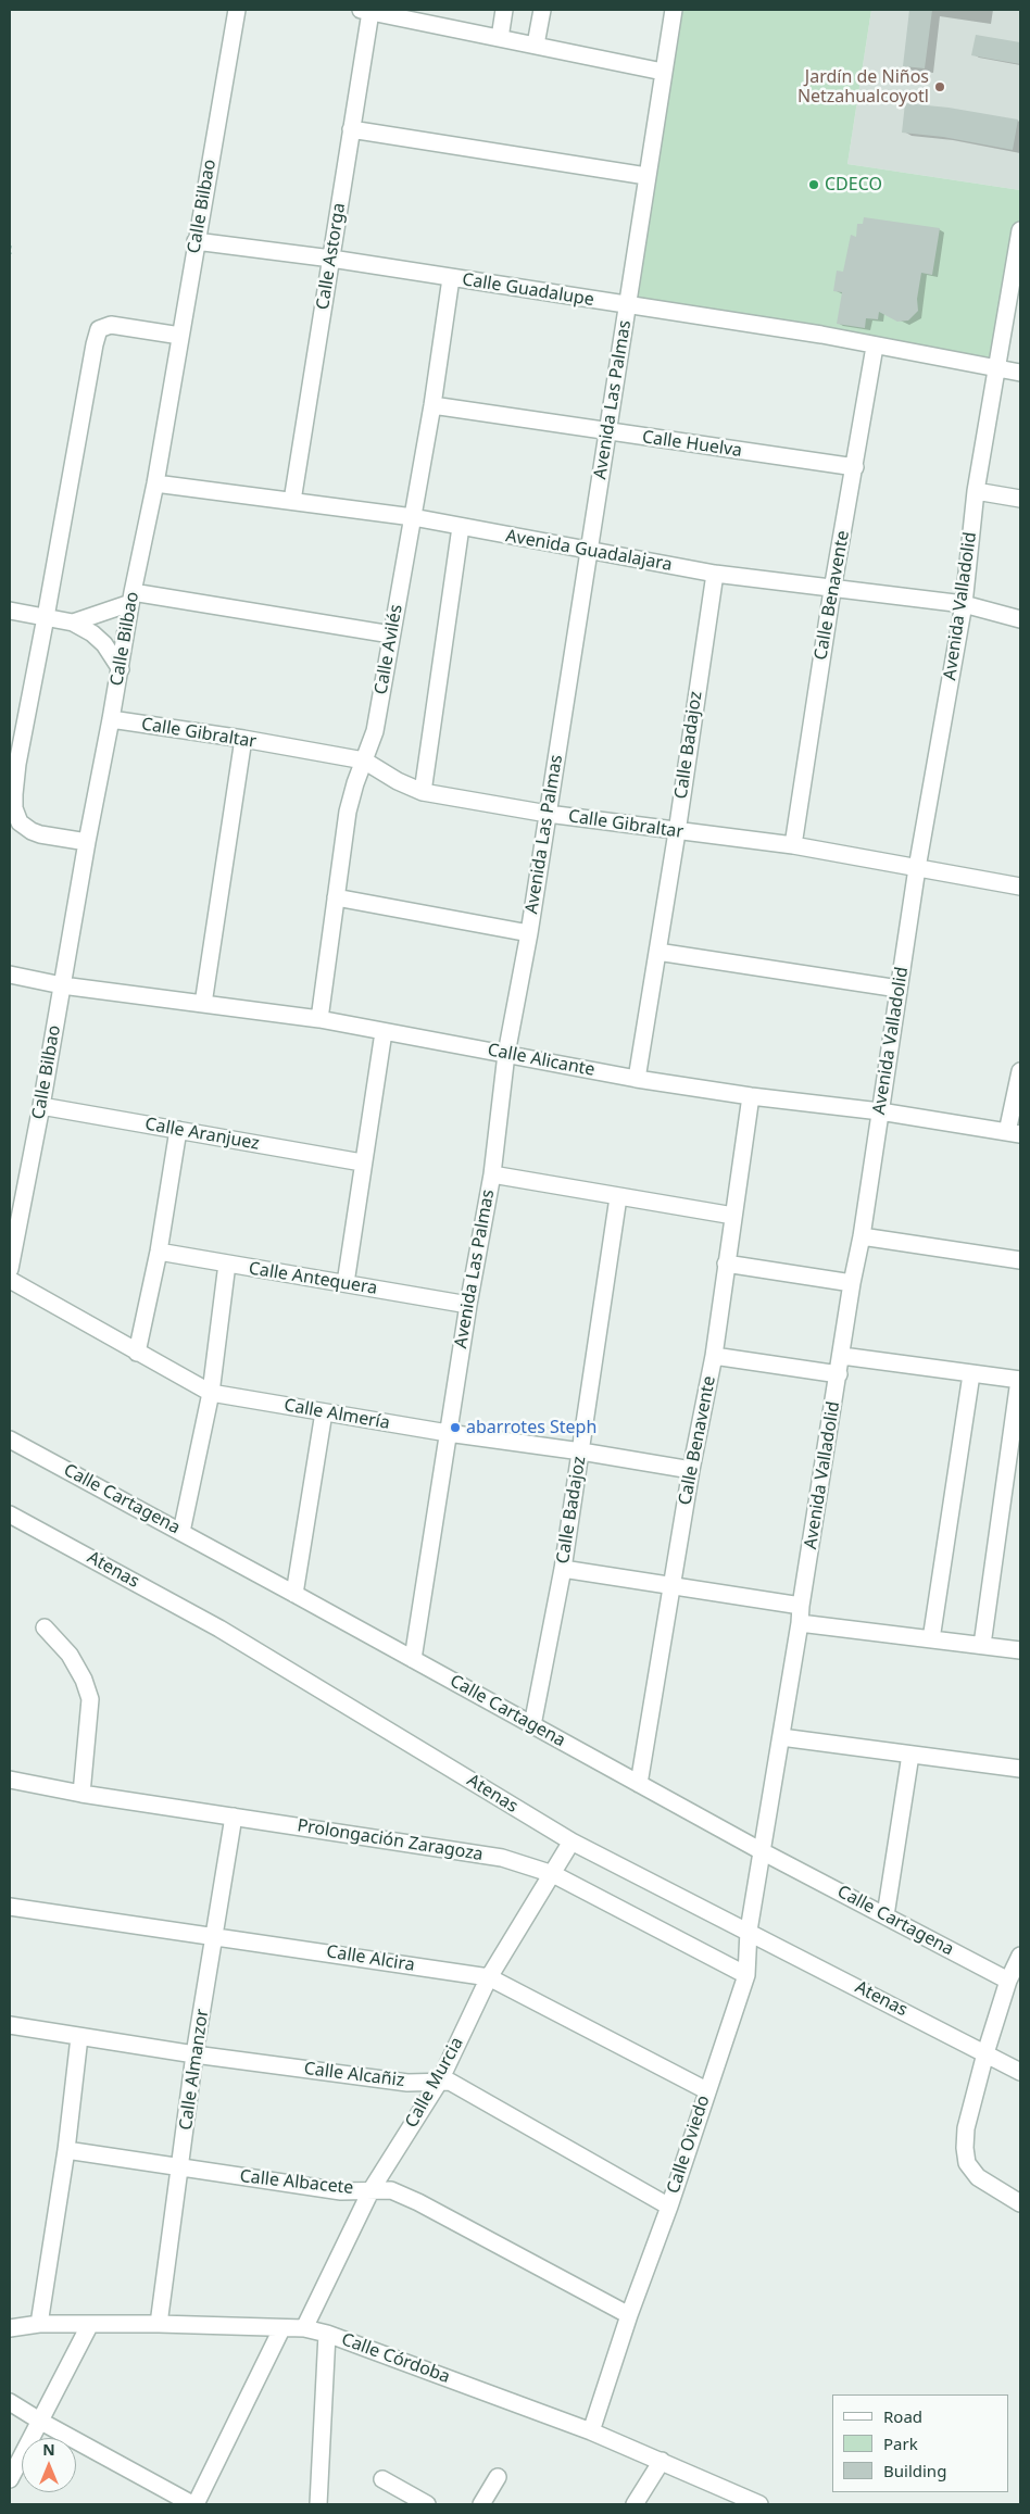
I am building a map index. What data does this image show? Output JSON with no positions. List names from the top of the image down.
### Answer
{
  "streets": {
    "street": [
      "Calle Bilbao",
      "Calle Astorga",
      "Calle Guadalupe",
      "Avenida Las Palmas",
      "Calle Huelva",
      "Avenida Guadalajara",
      "Calle Benavente",
      "Avenida Valladolid",
      "Calle Avilés",
      "Calle Gibraltar",
      "Calle Badajoz",
      "Calle Alicante",
      "Calle Aranjuez",
      "Calle Antequera",
      "Calle Almería",
      "Calle Cartagena",
      "Atenas",
      "Prolongación Zaragoza",
      "Calle Alcira",
      "Calle Almanzor",
      "Calle Alcañiz",
      "Calle Murcia",
      "Calle Oviedo",
      "Calle Albacete",
      "Calle Córdoba"
    ]
  },
  "crossings": [
    ["Calle Bilbao", "Calle Guadalupe"],
    ["Calle Bilbao", "Avenida Guadalajara"],
    ["Calle Bilbao", "Calle Gibraltar"],
    ["Calle Bilbao", "Calle Alicante"],
    ["Calle Bilbao", "Calle Aranjuez"],
    ["Calle Astorga", "Calle Guadalupe"],
    ["Calle Astorga", "Avenida Guadalajara"],
    ["Calle Guadalupe", "Avenida Las Palmas"],
    ["Calle Guadalupe", "Calle Benavente"],
    ["Calle Guadalupe", "Avenida Valladolid"],
    ["Calle Guadalupe", "Calle Avilés"],
    ["Avenida Las Palmas", "Calle Huelva"],
    ["Avenida Las Palmas", "Avenida Guadalajara"],
    ["Avenida Las Palmas", "Calle Gibraltar"],
    ["Avenida Las Palmas", "Calle Alicante"],
    ["Avenida Las Palmas", "Calle Antequera"],
    ["Avenida Las Palmas", "Calle Almería"],
    ["Avenida Las Palmas", "Calle Cartagena"],
    ["Calle Huelva", "Calle Benavente"],
    ["Calle Huelva", "Calle Avilés"],
    ["Avenida Guadalajara", "Calle Benavente"],
    ["Avenida Guadalajara", "Avenida Valladolid"],
    ["Avenida Guadalajara", "Calle Avilés"],
    ["Avenida Guadalajara", "Calle Badajoz"],
    ["Calle Benavente", "Calle Gibraltar"],
    ["Calle Benavente", "Calle Alicante"],
    ["Calle Benavente", "Calle Almería"],
    ["Calle Benavente", "Calle Cartagena"],
    ["Avenida Valladolid", "Calle Gibraltar"],
    ["Avenida Valladolid", "Calle Alicante"],
    ["Avenida Valladolid", "Calle Cartagena"],
    ["Avenida Valladolid", "Calle Oviedo"],
    ["Calle Avilés", "Calle Gibraltar"],
    ["Calle Avilés", "Calle Alicante"],
    ["Calle Gibraltar", "Calle Badajoz"],
    ["Calle Badajoz", "Calle Alicante"],
    ["Calle Badajoz", "Calle Almería"],
    ["Calle Badajoz", "Calle Cartagena"],
    ["Calle Cartagena", "Calle Oviedo"],
    ["Atenas", "Calle Murcia"],
    ["Atenas", "Calle Oviedo"],
    ["Prolongación Zaragoza", "Calle Almanzor"],
    ["Prolongación Zaragoza", "Calle Murcia"],
    ["Prolongación Zaragoza", "Calle Oviedo"],
    ["Calle Alcira", "Calle Almanzor"],
    ["Calle Alcira", "Calle Murcia"],
    ["Calle Alcira", "Calle Oviedo"],
    ["Calle Almanzor", "Calle Alcañiz"],
    ["Calle Almanzor", "Calle Albacete"],
    ["Calle Almanzor", "Calle Córdoba"],
    ["Calle Alcañiz", "Calle Murcia"],
    ["Calle Alcañiz", "Calle Oviedo"],
    ["Calle Murcia", "Calle Albacete"],
    ["Calle Murcia", "Calle Córdoba"],
    ["Calle Oviedo", "Calle Albacete"],
    ["Calle Oviedo", "Calle Córdoba"]
  ],
  "places": ["Jardín de Niños Netzahualcoyotl", "CDECO", "abarrotes Steph"],
  "legend": ["Road", "Park", "Building"],
  "north": "top"
}
